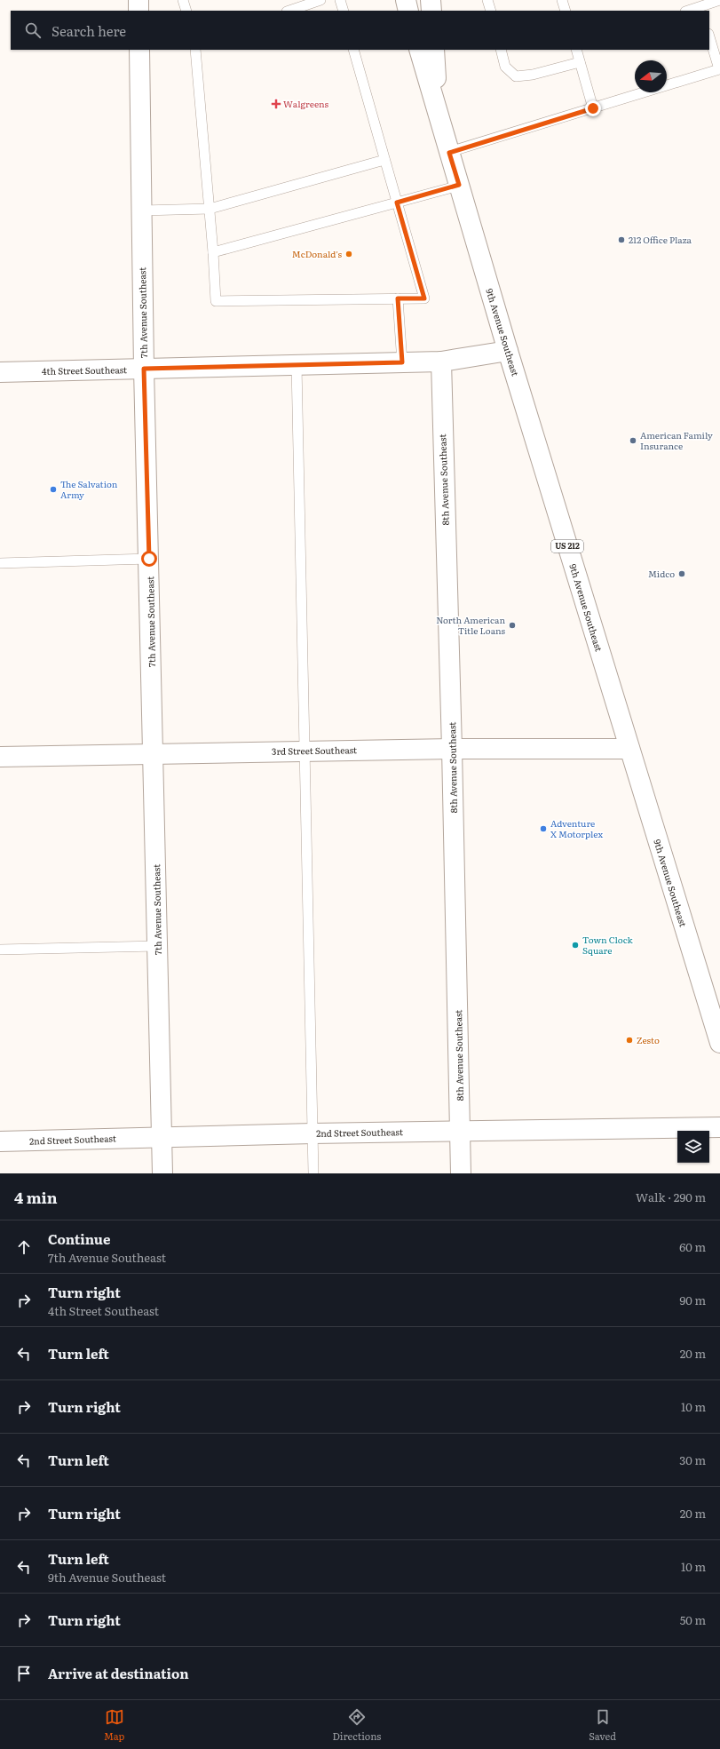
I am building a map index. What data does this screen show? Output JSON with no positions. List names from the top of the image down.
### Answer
{
  "streets": {
    "street": [
      "7th Avenue Southeast",
      "9th Avenue Southeast",
      "4th Street Southeast",
      "8th Avenue Southeast",
      "US 212",
      "3rd Street Southeast",
      "2nd Street Southeast"
    ]
  },
  "crossings": [
    ["7th Avenue Southeast", "4th Street Southeast"],
    ["7th Avenue Southeast", "3rd Street Southeast"],
    ["7th Avenue Southeast", "2nd Street Southeast"],
    ["9th Avenue Southeast", "4th Street Southeast"],
    ["9th Avenue Southeast", "3rd Street Southeast"],
    ["4th Street Southeast", "8th Avenue Southeast"],
    ["8th Avenue Southeast", "3rd Street Southeast"],
    ["8th Avenue Southeast", "2nd Street Southeast"]
  ],
  "places": {
    "health": ["Walgreens"],
    "other": [
      "212 Office Plaza",
      "McDonald's",
      "American Family Insurance",
      "The Salvation Army",
      "Midco",
      "North American Title Loans",
      "Adventure X Motorplex",
      "Town Clock Square",
      "Zesto"
    ]
  },
  "north": "left",
  "page": {
    "search": "Search here",
    "heading": ["4 min", "Walk · 290 m"],
    "list": [
      ["Continue", "7th Avenue Southeast", "60 m"],
      ["Turn right", "4th Street Southeast", "90 m"],
      ["Turn left", "20 m"],
      ["Turn right", "10 m"],
      ["Turn left", "30 m"],
      ["Turn right", "20 m"],
      ["Turn left", "9th Avenue Southeast", "10 m"],
      ["Turn right", "50 m"],
      "Arrive at destination"
    ],
    "nav": ["Map", "Directions", "Saved"]
  }
}
